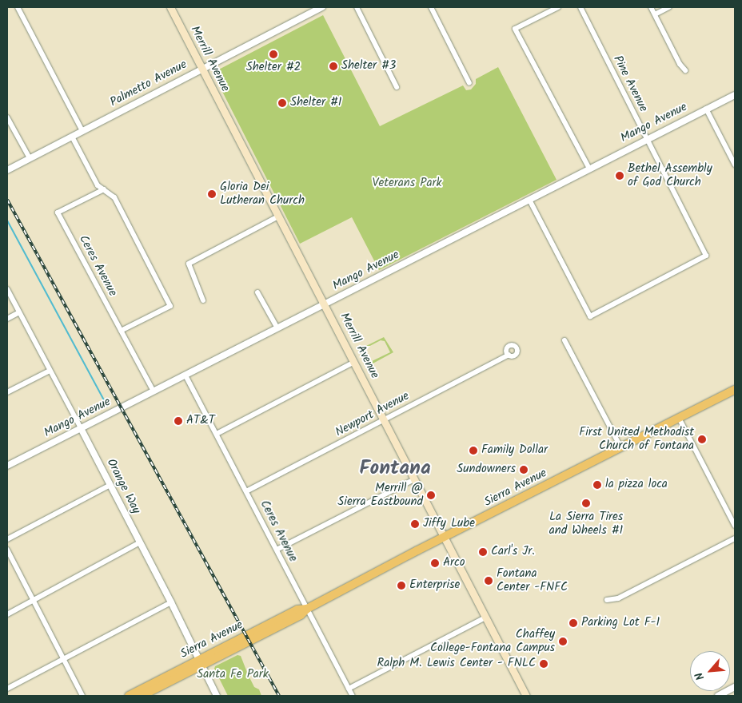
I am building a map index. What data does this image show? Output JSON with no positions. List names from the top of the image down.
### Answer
{
  "streets": {
    "main road": ["Merrill Avenue", "Sierra Avenue"],
    "street": [
      "Palmetto Avenue",
      "Pine Avenue",
      "Mango Avenue",
      "Ceres Avenue",
      "Newport Avenue",
      "Orange Way"
    ]
  },
  "crossings": [
    ["Merrill Avenue", "Palmetto Avenue"],
    ["Merrill Avenue", "Mango Avenue"],
    ["Merrill Avenue", "Newport Avenue"],
    ["Merrill Avenue", "Sierra Avenue"],
    ["Pine Avenue", "Mango Avenue"],
    ["Mango Avenue", "Ceres Avenue"],
    ["Mango Avenue", "Orange Way"],
    ["Ceres Avenue", "Newport Avenue"],
    ["Ceres Avenue", "Sierra Avenue"],
    ["Orange Way", "Sierra Avenue"]
  ],
  "districts": ["Fontana"],
  "parks": ["Veterans Park", "Santa Fe Park"],
  "places": [
    "Shelter #2",
    "Shelter #3",
    "Shelter #1",
    "Bethel Assembly of God Church",
    "Gloria Dei Lutheran Church",
    "AT&T",
    "First United Methodist Church of Fontana",
    "Family Dollar",
    "Sundowners",
    "la pizza loca",
    "Merrill @ Sierra Eastbound",
    "La Sierra Tires and Wheels #1",
    "Jiffy Lube",
    "Carl's Jr.",
    "Arco",
    "Fontana Center -FNFC",
    "Enterprise",
    "Parking Lot F-1",
    "Chaffey College-Fontana Campus",
    "Ralph M. Lewis Center - FNLC"
  ],
  "north": "bottom left"
}
